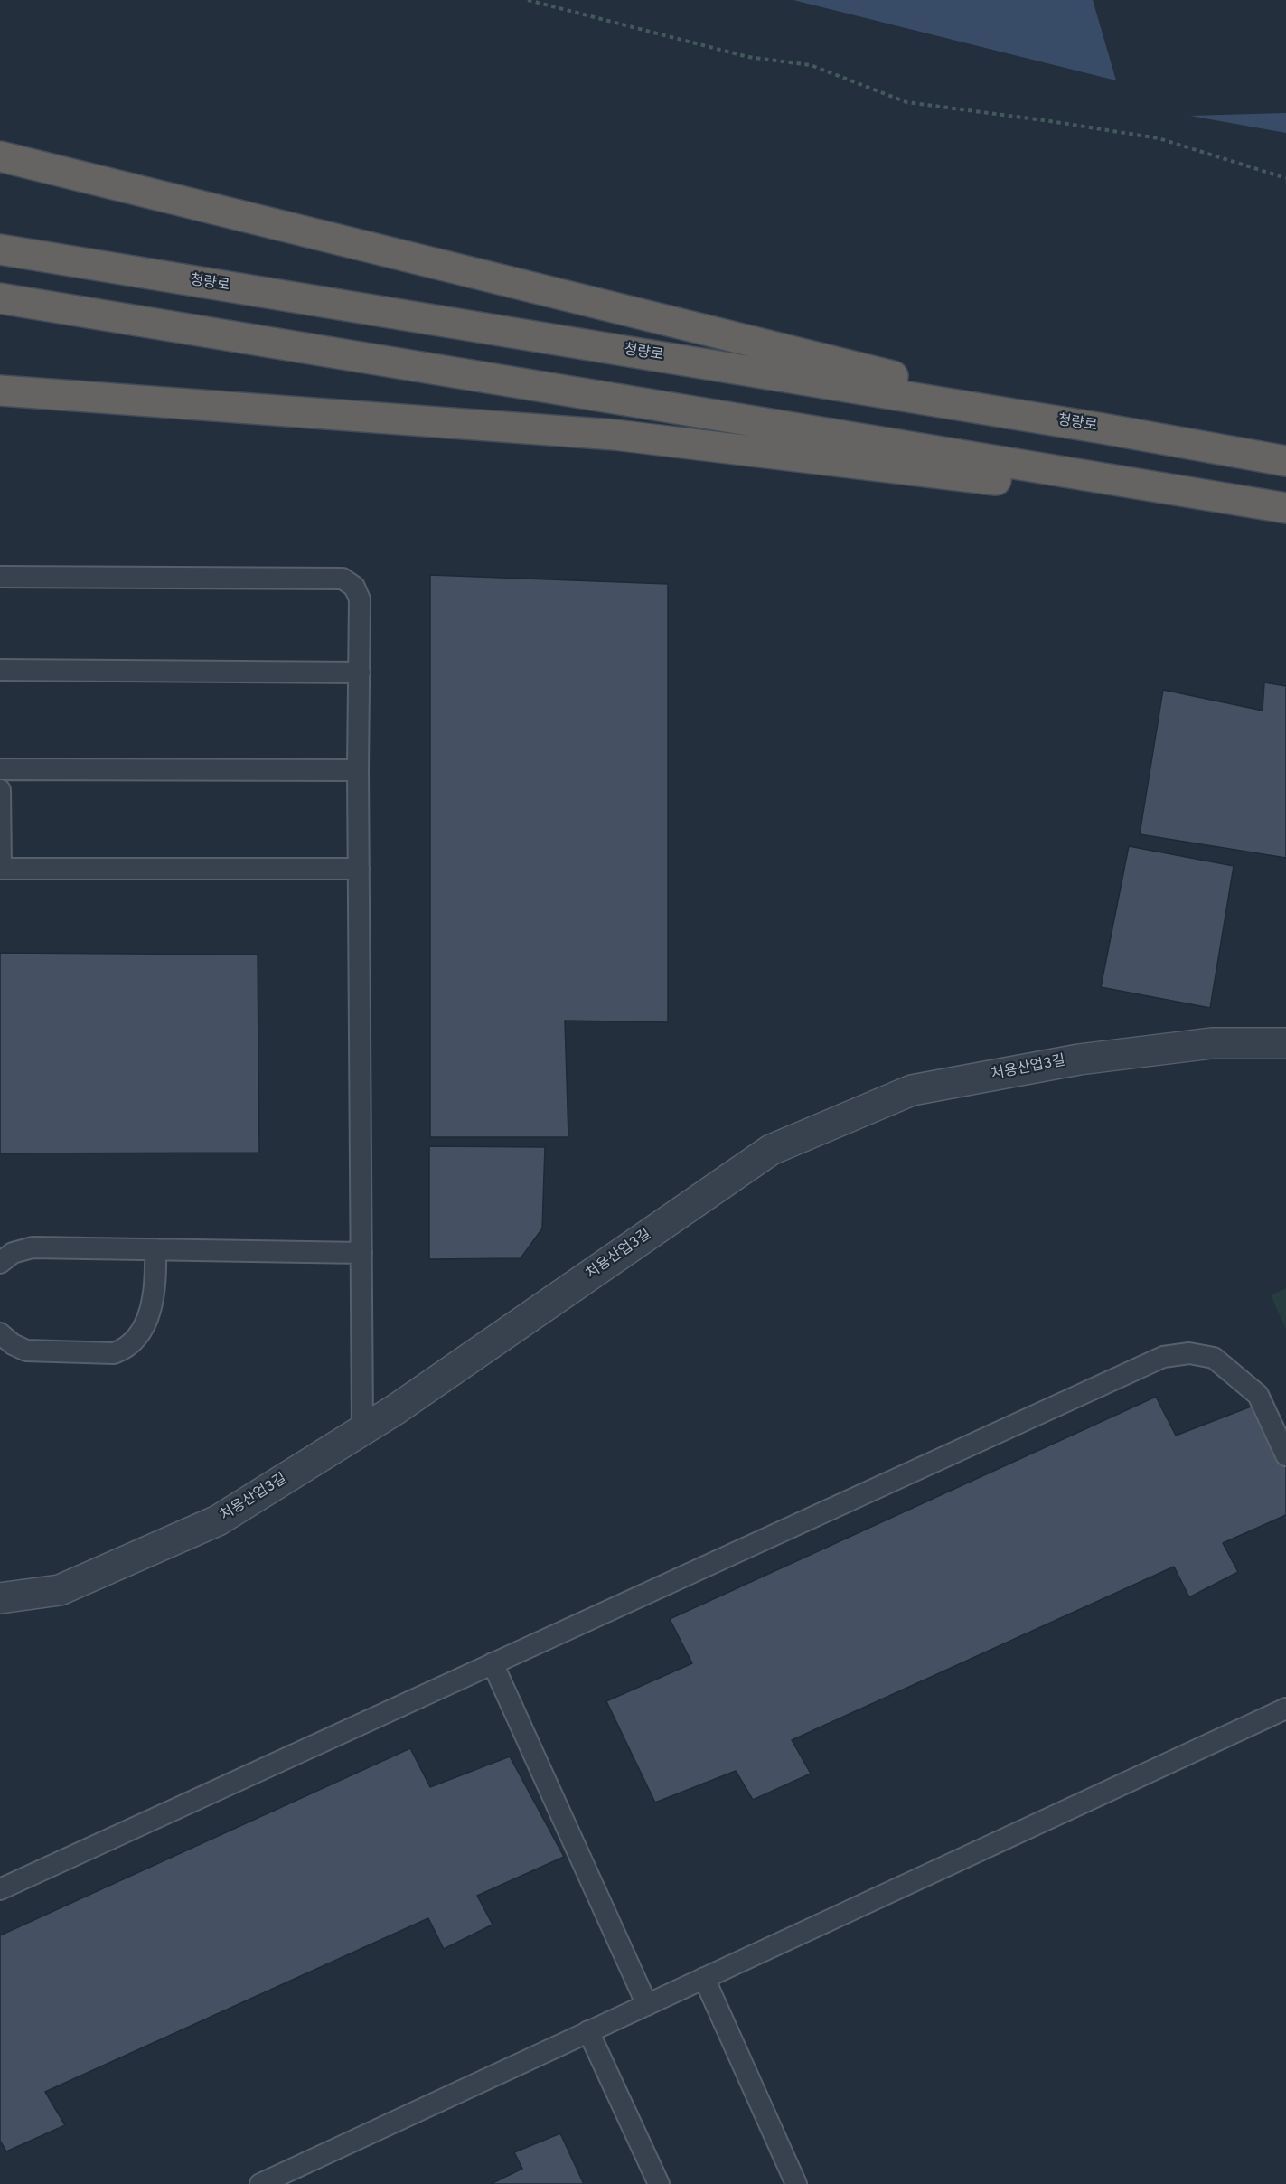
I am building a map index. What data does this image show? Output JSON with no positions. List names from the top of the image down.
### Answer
{
  "streets": {
    "highway": ["청량로"],
    "street": ["처용산업3길"]
  }
}
